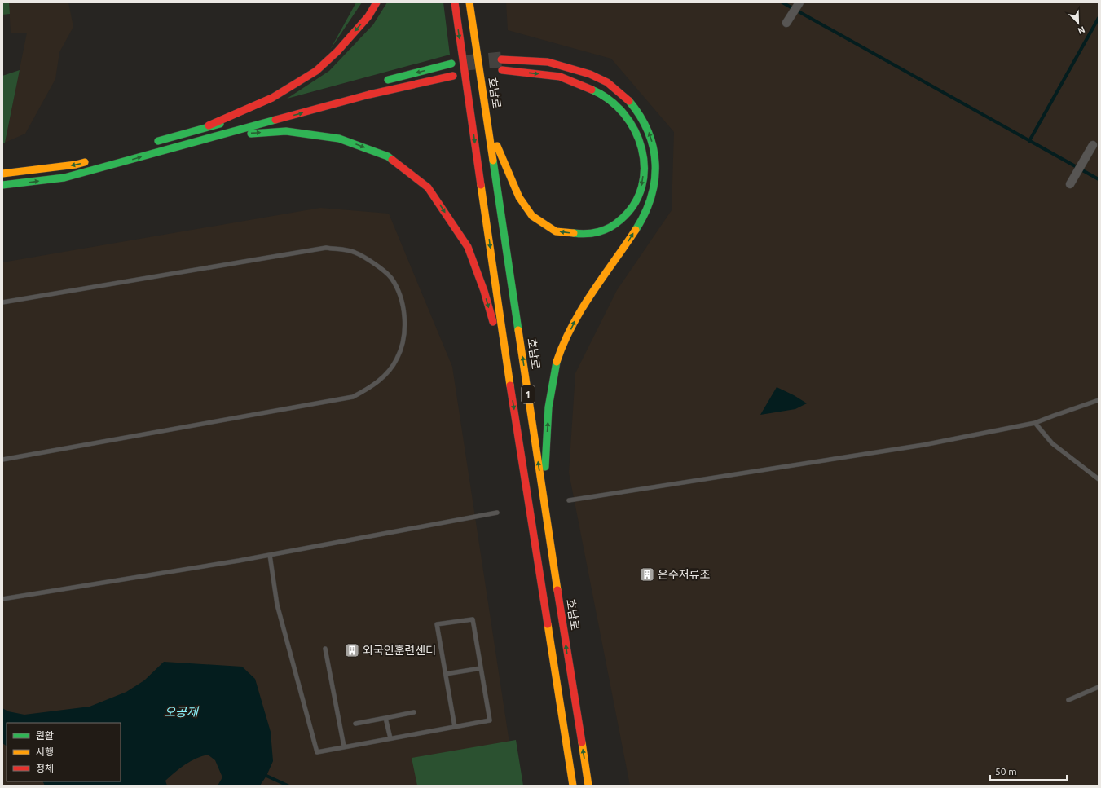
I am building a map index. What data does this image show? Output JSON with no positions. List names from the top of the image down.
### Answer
{
  "streets": {
    "highway": ["호남로", "1"]
  },
  "water": ["오공제"],
  "places": {
    "building": ["온수저류조", "외국인훈련센터"]
  },
  "legend": ["원활", "서행", "정체"],
  "scale_bar": "50 m",
  "north": "bottom right"
}
